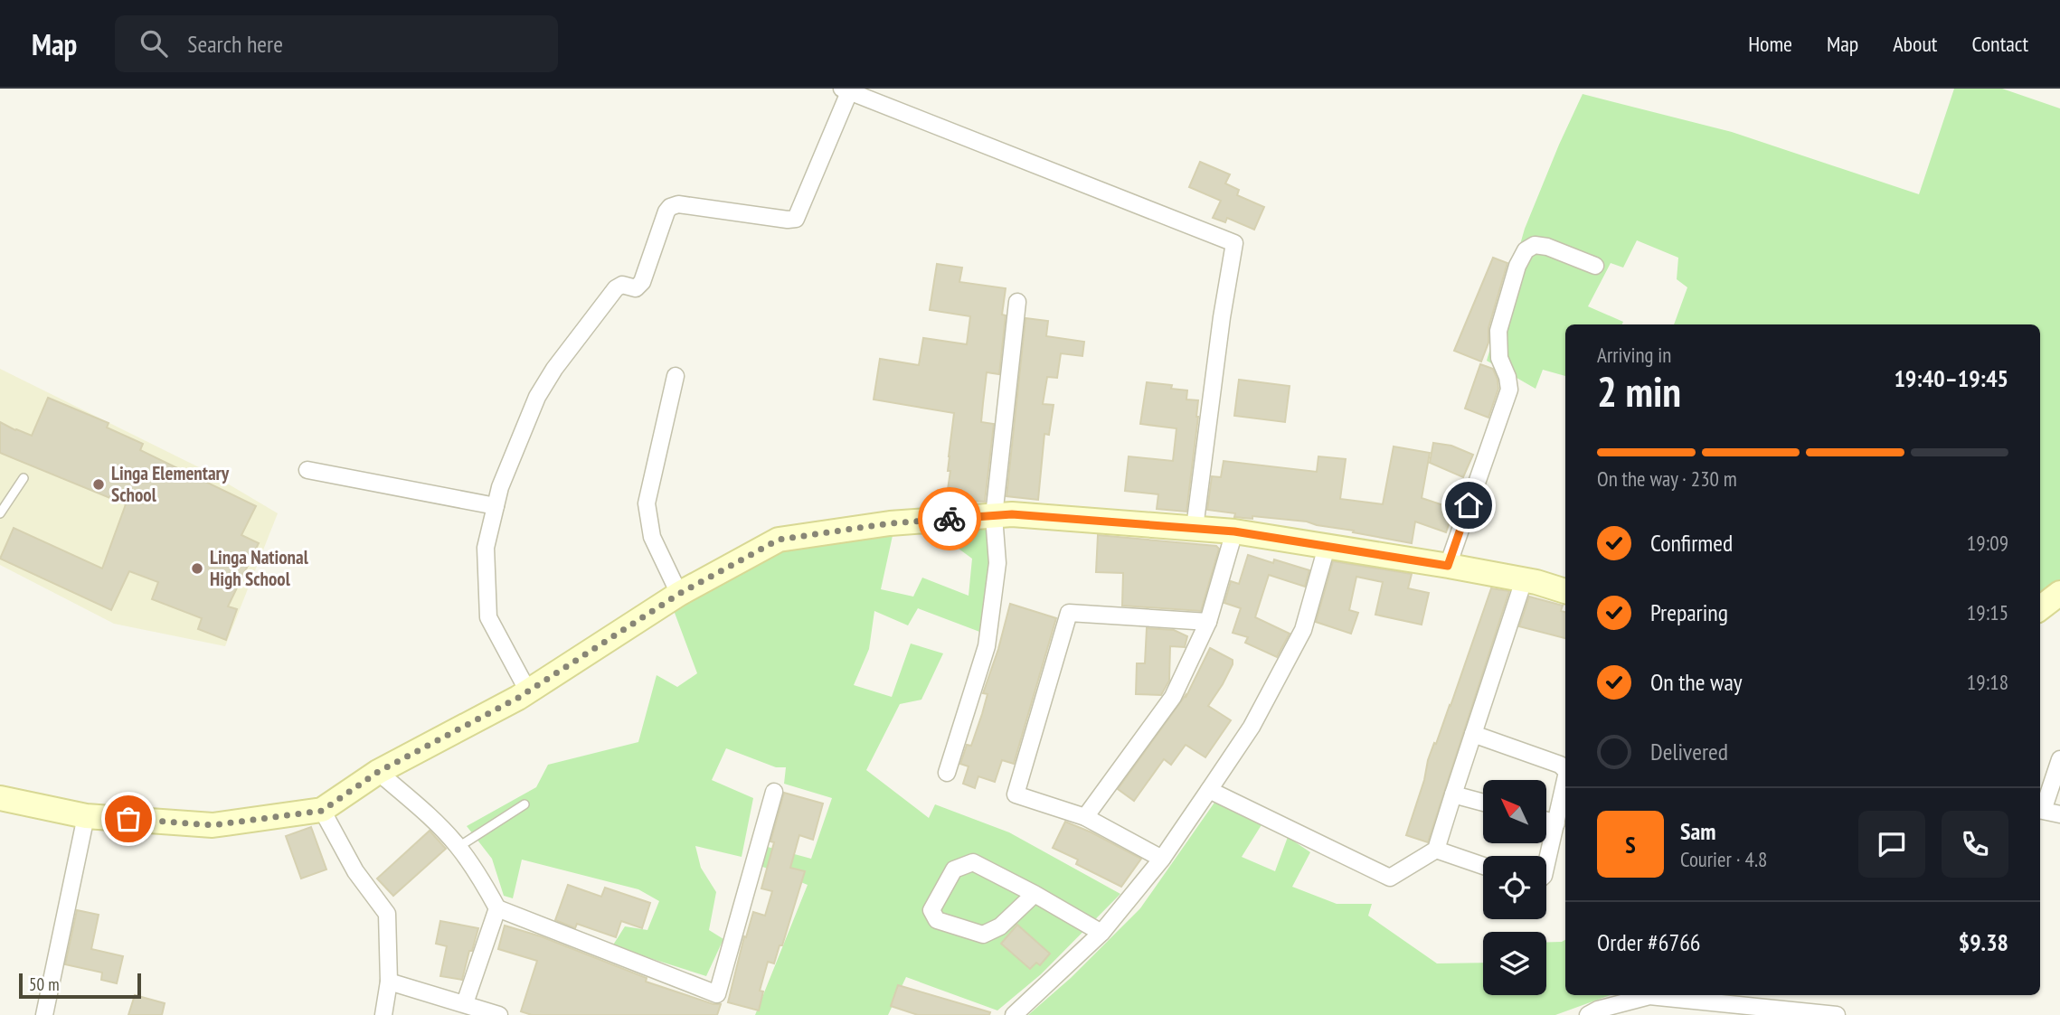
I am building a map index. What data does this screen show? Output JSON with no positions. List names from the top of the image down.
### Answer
{
  "places": ["Linga Elementary School", "Linga National High School"],
  "scale_bar": "50 m",
  "north": "top left",
  "page": {
    "header": "Map",
    "search": "Search here",
    "nav": [
      "Home",
      "Map",
      "About",
      "Contact"
    ],
    "heading": ["2 min", "Arriving in", "19:40–19:45"],
    "panel": [
      "Sam",
      "Courier · 4.8",
      "Order #6766",
      "$9.38"
    ],
    "bar": "On the way · 230 m",
    "list": [
      ["Confirmed", "19:09"],
      ["Preparing", "19:15"],
      ["On the way", "19:18"],
      "Delivered"
    ],
    "round": "S",
    "scale": "50 m"
  }
}
